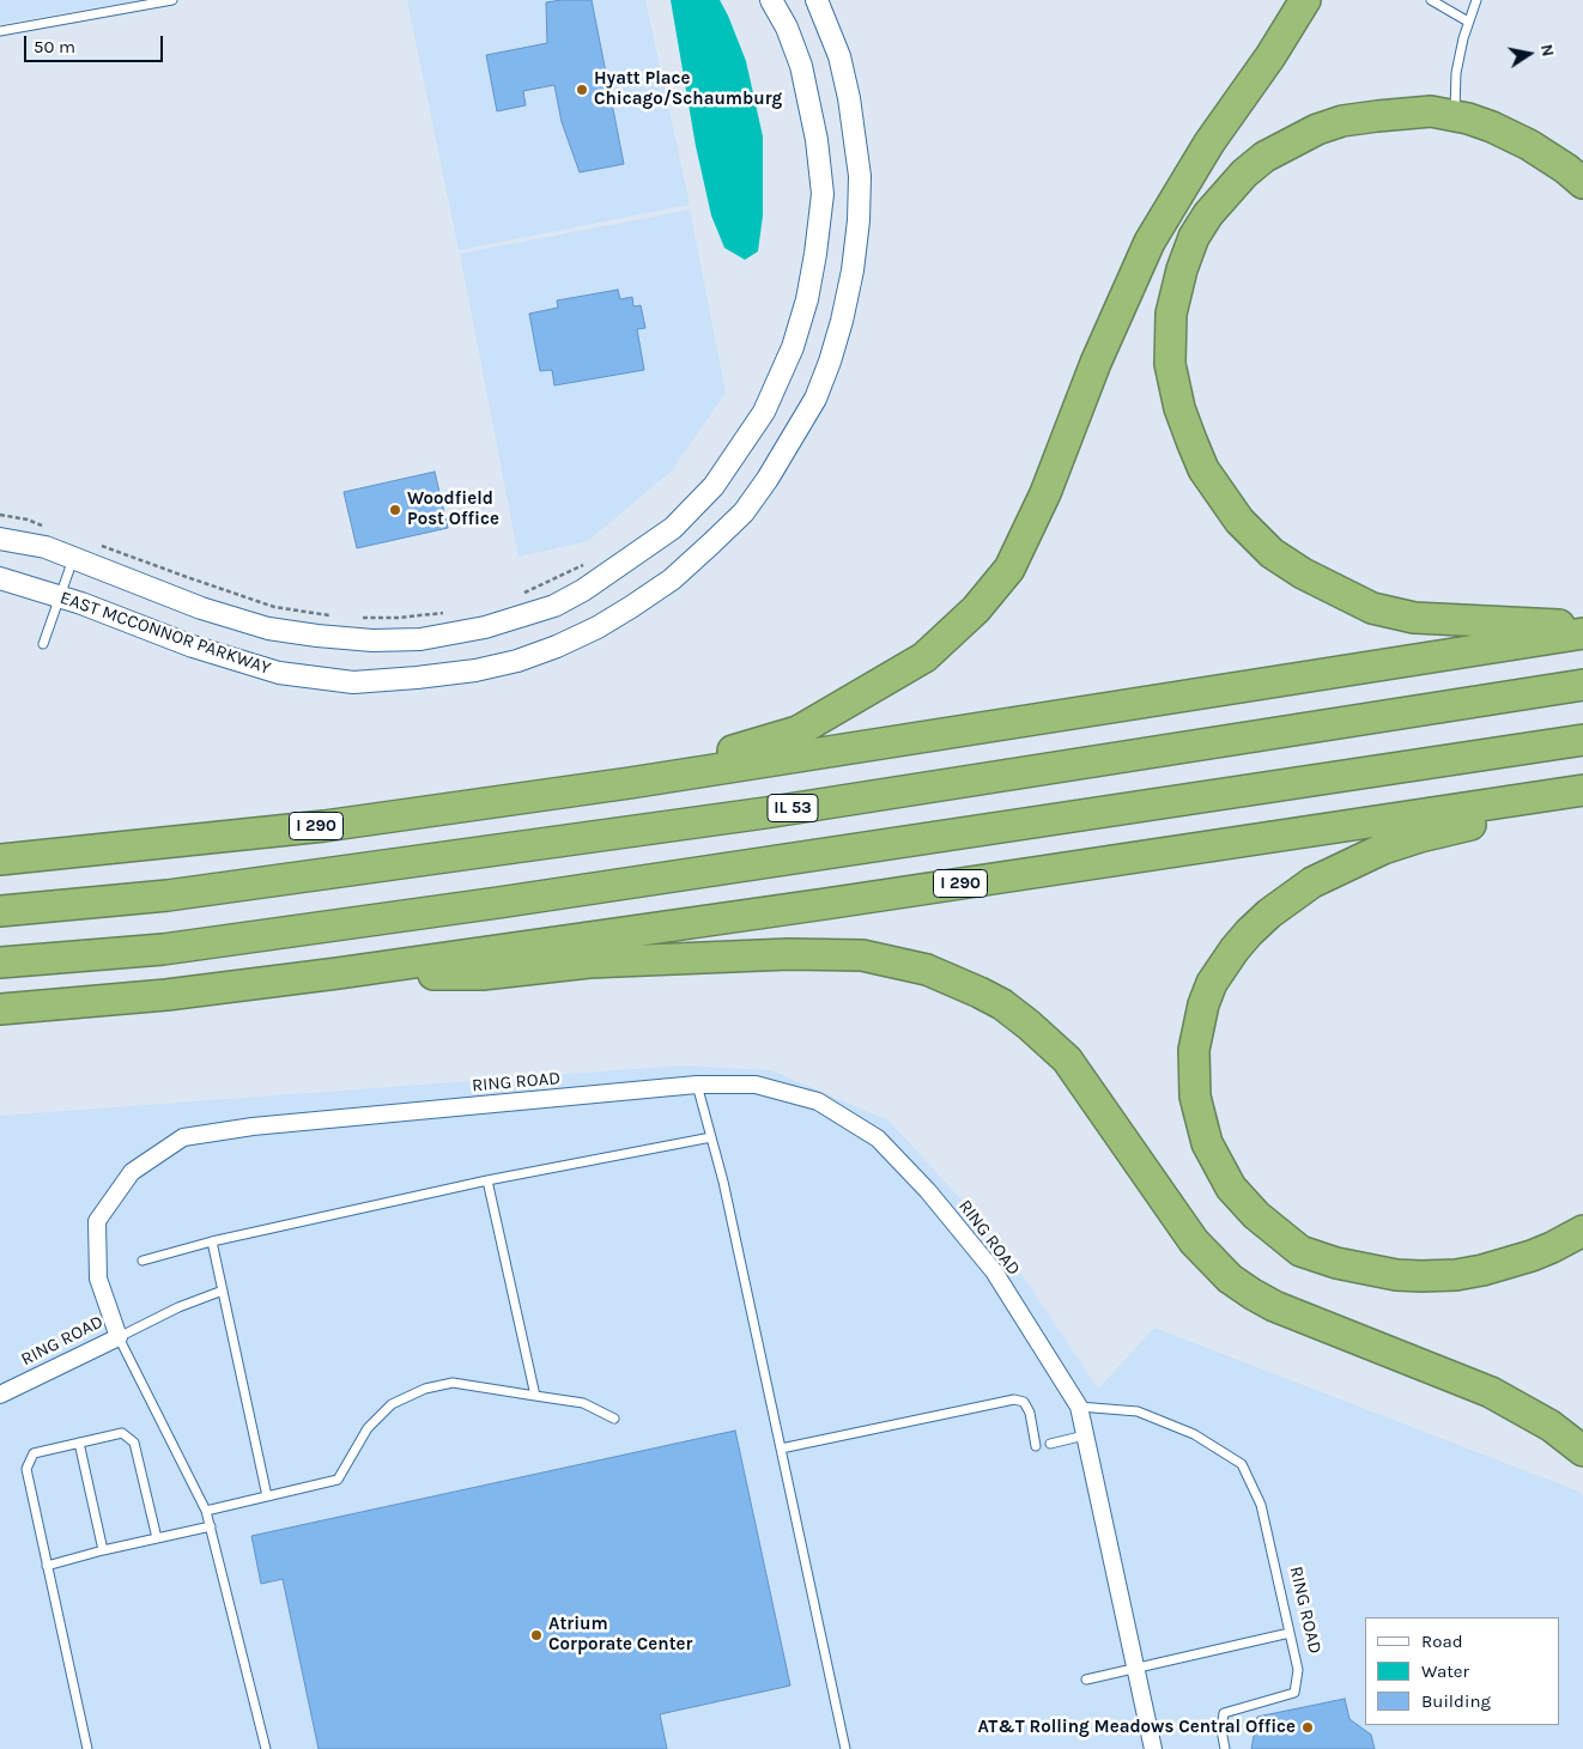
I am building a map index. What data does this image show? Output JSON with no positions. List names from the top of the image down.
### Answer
{
  "streets": {
    "highway": ["IL 53", "I 290"],
    "street": ["EAST MCCONNOR PARKWAY", "RING ROAD"]
  },
  "places": [
    "Hyatt Place Chicago/Schaumburg",
    "Woodfield Post Office",
    "Atrium Corporate Center",
    "AT&T Rolling Meadows Central Office"
  ],
  "legend": ["Road", "Water", "Building"],
  "scale_bar": "50 m",
  "north": "right"
}
